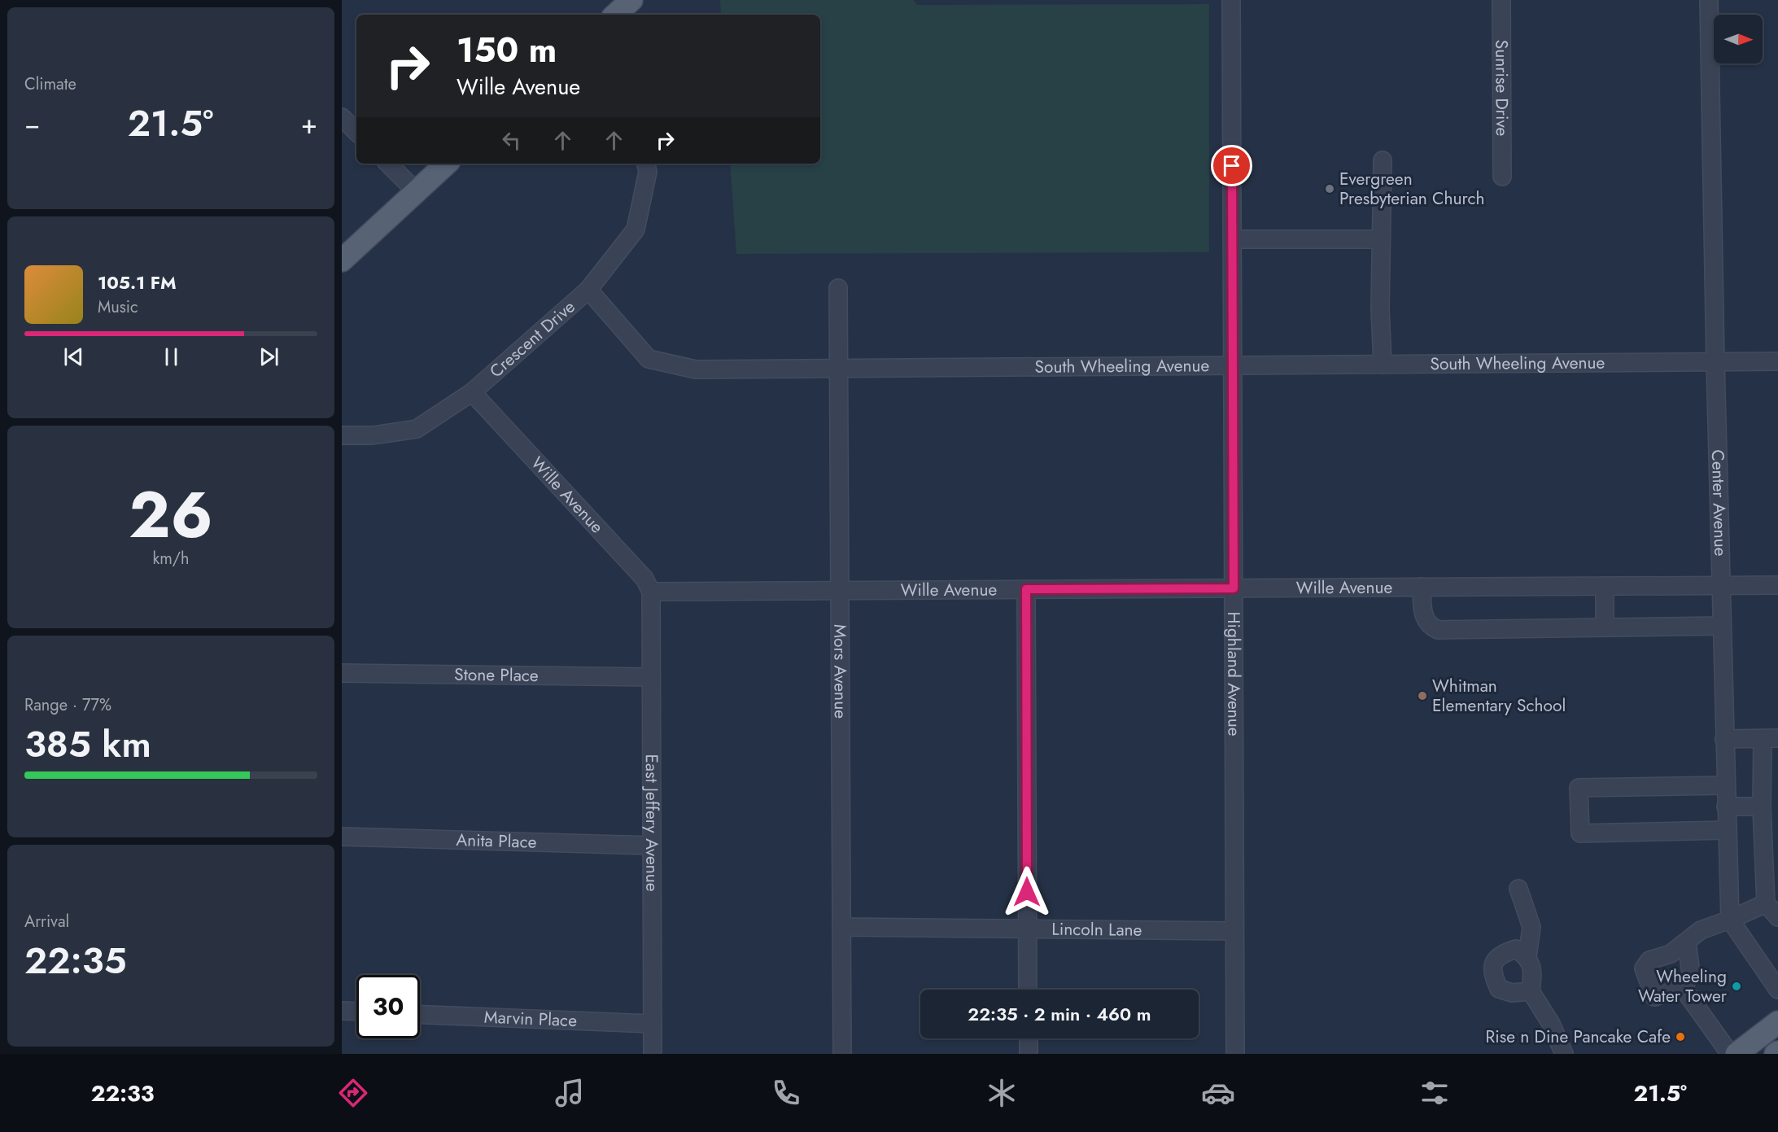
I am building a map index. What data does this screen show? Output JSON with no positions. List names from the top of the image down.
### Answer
{
  "streets": {
    "street": [
      "Sunrise Drive",
      "Crescent Drive",
      "South Wheeling Avenue",
      "Wille Avenue",
      "Center Avenue",
      "Mors Avenue",
      "Highland Avenue",
      "Stone Place",
      "East Jeffery Avenue",
      "Anita Place",
      "Lincoln Lane",
      "Marvin Place"
    ]
  },
  "crossings": [
    ["Crescent Drive", "South Wheeling Avenue"],
    ["Crescent Drive", "Wille Avenue"],
    ["South Wheeling Avenue", "Center Avenue"],
    ["South Wheeling Avenue", "Mors Avenue"],
    ["South Wheeling Avenue", "Highland Avenue"],
    ["Wille Avenue", "Center Avenue"],
    ["Wille Avenue", "Mors Avenue"],
    ["Wille Avenue", "Highland Avenue"],
    ["Wille Avenue", "East Jeffery Avenue"],
    ["Mors Avenue", "Lincoln Lane"],
    ["Highland Avenue", "Lincoln Lane"],
    ["Stone Place", "East Jeffery Avenue"],
    ["East Jeffery Avenue", "Anita Place"],
    ["East Jeffery Avenue", "Marvin Place"]
  ],
  "places": [
    "Evergreen Presbyterian Church",
    "Whitman Elementary School",
    "Wheeling Water Tower",
    "Rise n Dine Pancake Cafe"
  ],
  "north": "right",
  "page": {
    "tile": [
      "Climate",
      ["26", "km/h"],
      ["Range · 77%", "385 km"],
      ["Arrival", "22:35"]
    ],
    "turn": ["150 m", "Wille Avenue"],
    "heat": ["−", "21.5°", "+"],
    "song": ["105.1 FM", "Music"],
    "limit": "30",
    "trip": "22:35 · 2 min · 460 m",
    "tabs": ["22:33", "21.5°"]
  }
}
